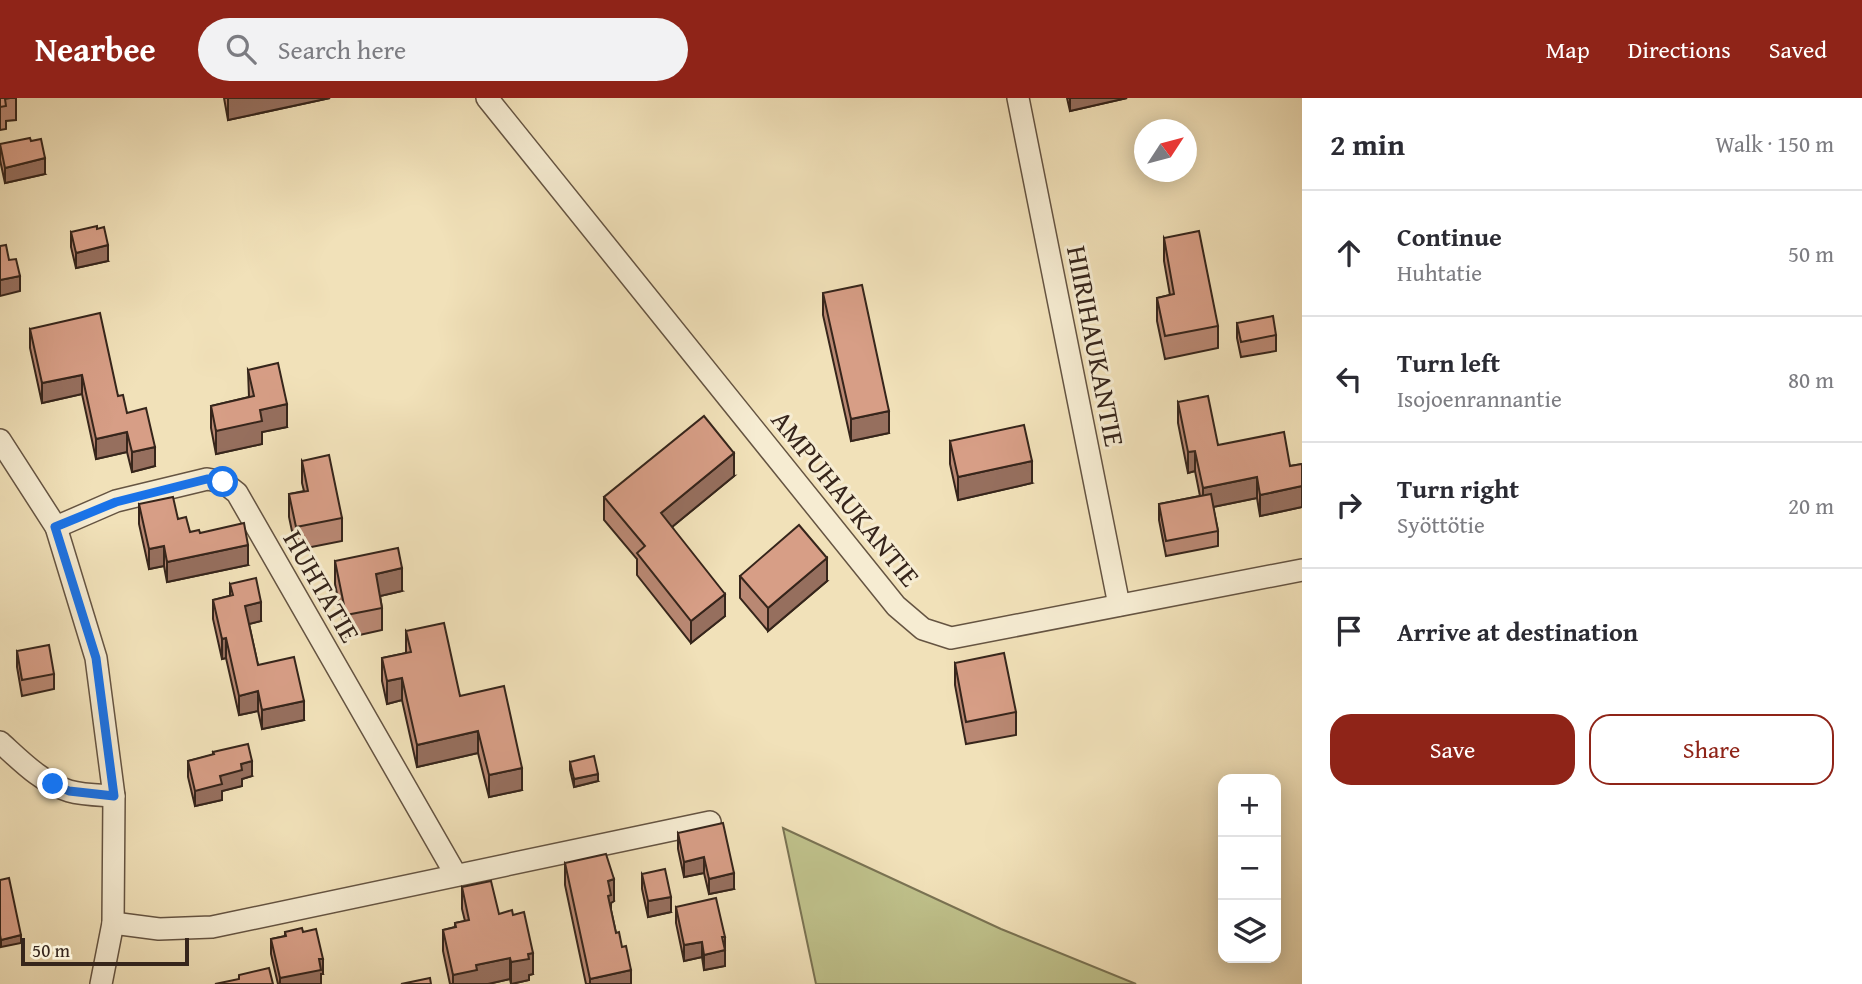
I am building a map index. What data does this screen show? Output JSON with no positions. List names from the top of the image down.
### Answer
{
  "streets": {
    "street": ["HIIRIHAUKANTIE", "AMPUHAUKANTIE", "HUHTATIE"]
  },
  "crossings": [
    ["HIIRIHAUKANTIE", "AMPUHAUKANTIE"]
  ],
  "scale_bar": "50 m",
  "north": "top right",
  "page": {
    "header": "Nearbee",
    "search": "Search here",
    "nav": ["Map", "Directions", "Saved"],
    "heading": ["2 min", "Walk · 150 m"],
    "list": [
      ["Continue", "Huhtatie", "50 m"],
      ["Turn left", "Isojoenrannantie", "80 m"],
      ["Turn right", "Syöttötie", "20 m"],
      "Arrive at destination"
    ],
    "buttons": ["Save", "Share"],
    "map_buttons": ["+", "−"],
    "scale": "50 m"
  }
}
